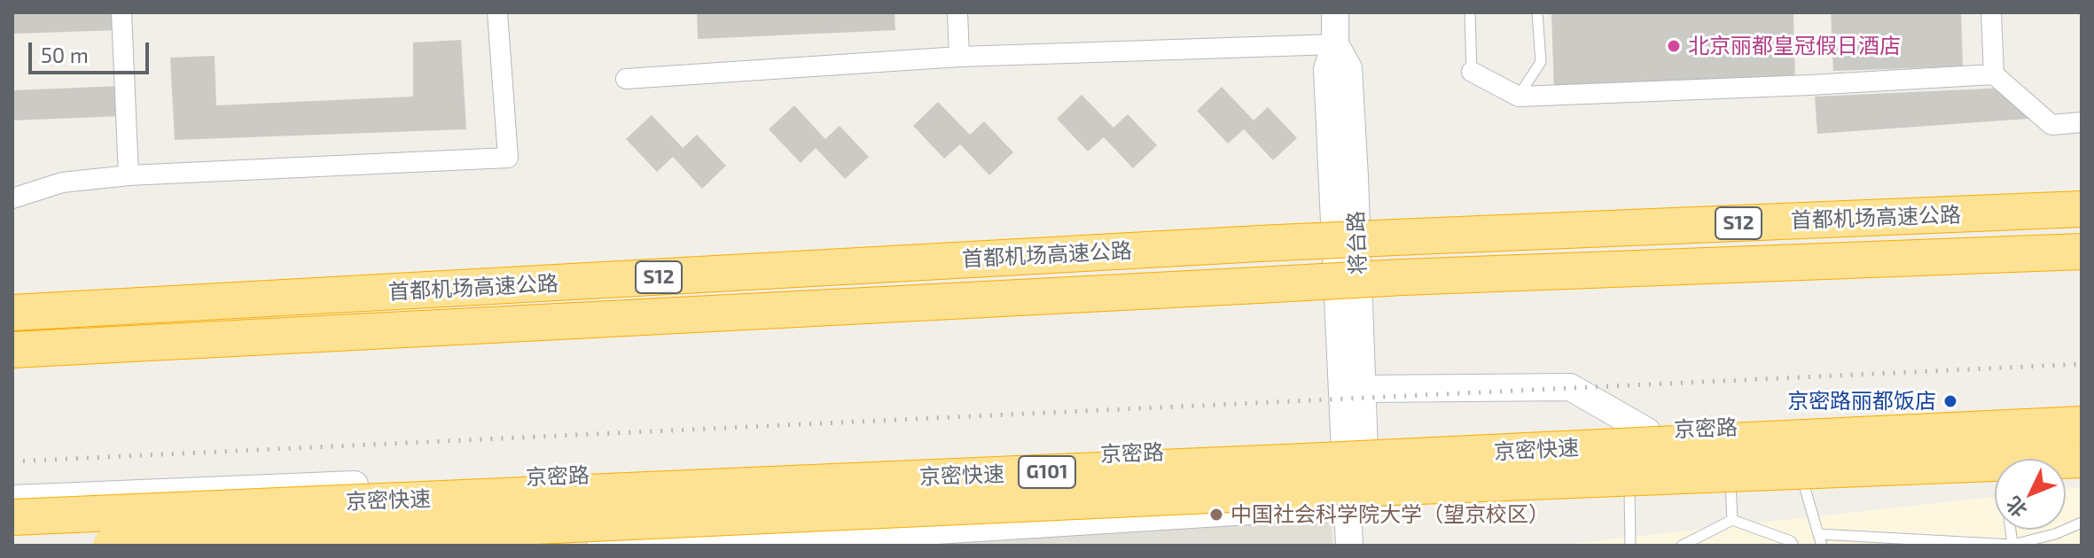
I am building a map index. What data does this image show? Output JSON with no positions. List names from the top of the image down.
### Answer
{
  "streets": {
    "highway": [
      "首都机场高速公路",
      "S12",
      "京密快速",
      "G101"
    ],
    "main road": ["将台路", "京密路"]
  },
  "crossings": [
    ["将台路", "京密路"]
  ],
  "places": ["北京丽都皇冠假日酒店", "京密路丽都饭店", "中国社会科学院大学（望京校区）"],
  "scale_bar": "50 m",
  "north": "bottom left"
}
